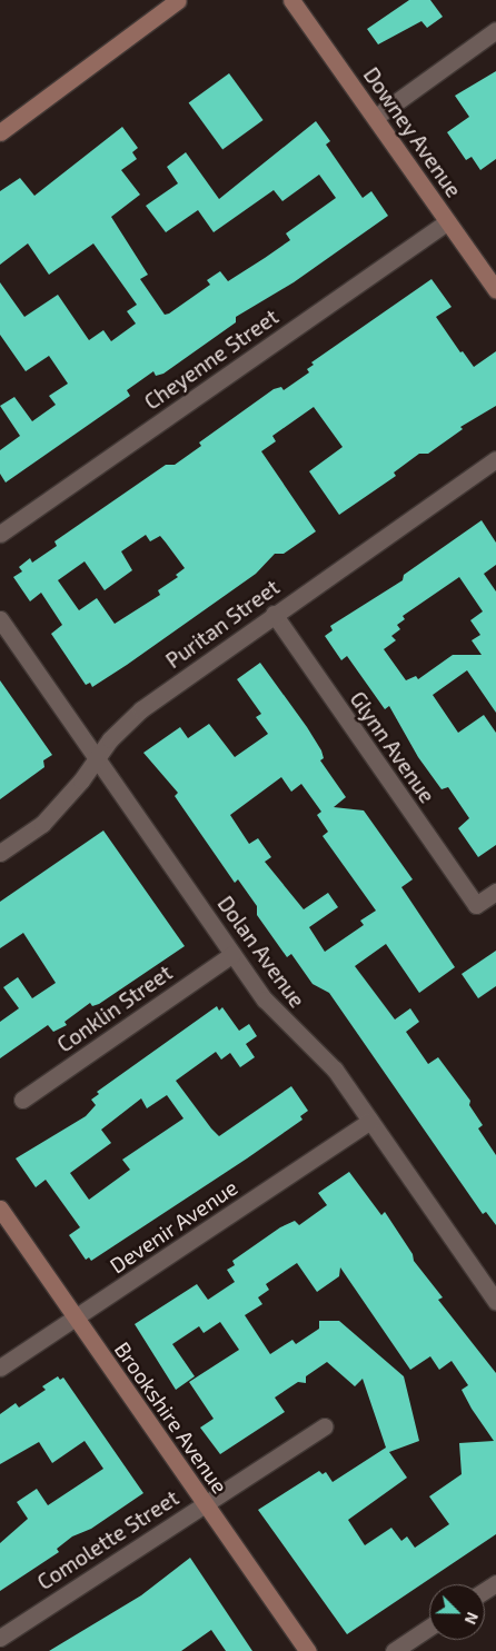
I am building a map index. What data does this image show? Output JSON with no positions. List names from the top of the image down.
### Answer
{
  "streets": {
    "street": [
      "Downey Avenue",
      "Cheyenne Street",
      "Puritan Street",
      "Glynn Avenue",
      "Dolan Avenue",
      "Conklin Street",
      "Devenir Avenue",
      "Brookshire Avenue",
      "Comolette Street"
    ]
  },
  "crossings": [
    ["Downey Avenue", "Cheyenne Street"],
    ["Puritan Street", "Glynn Avenue"],
    ["Puritan Street", "Dolan Avenue"],
    ["Dolan Avenue", "Conklin Street"],
    ["Dolan Avenue", "Devenir Avenue"],
    ["Devenir Avenue", "Brookshire Avenue"],
    ["Brookshire Avenue", "Comolette Street"]
  ],
  "north": "bottom right"
}
